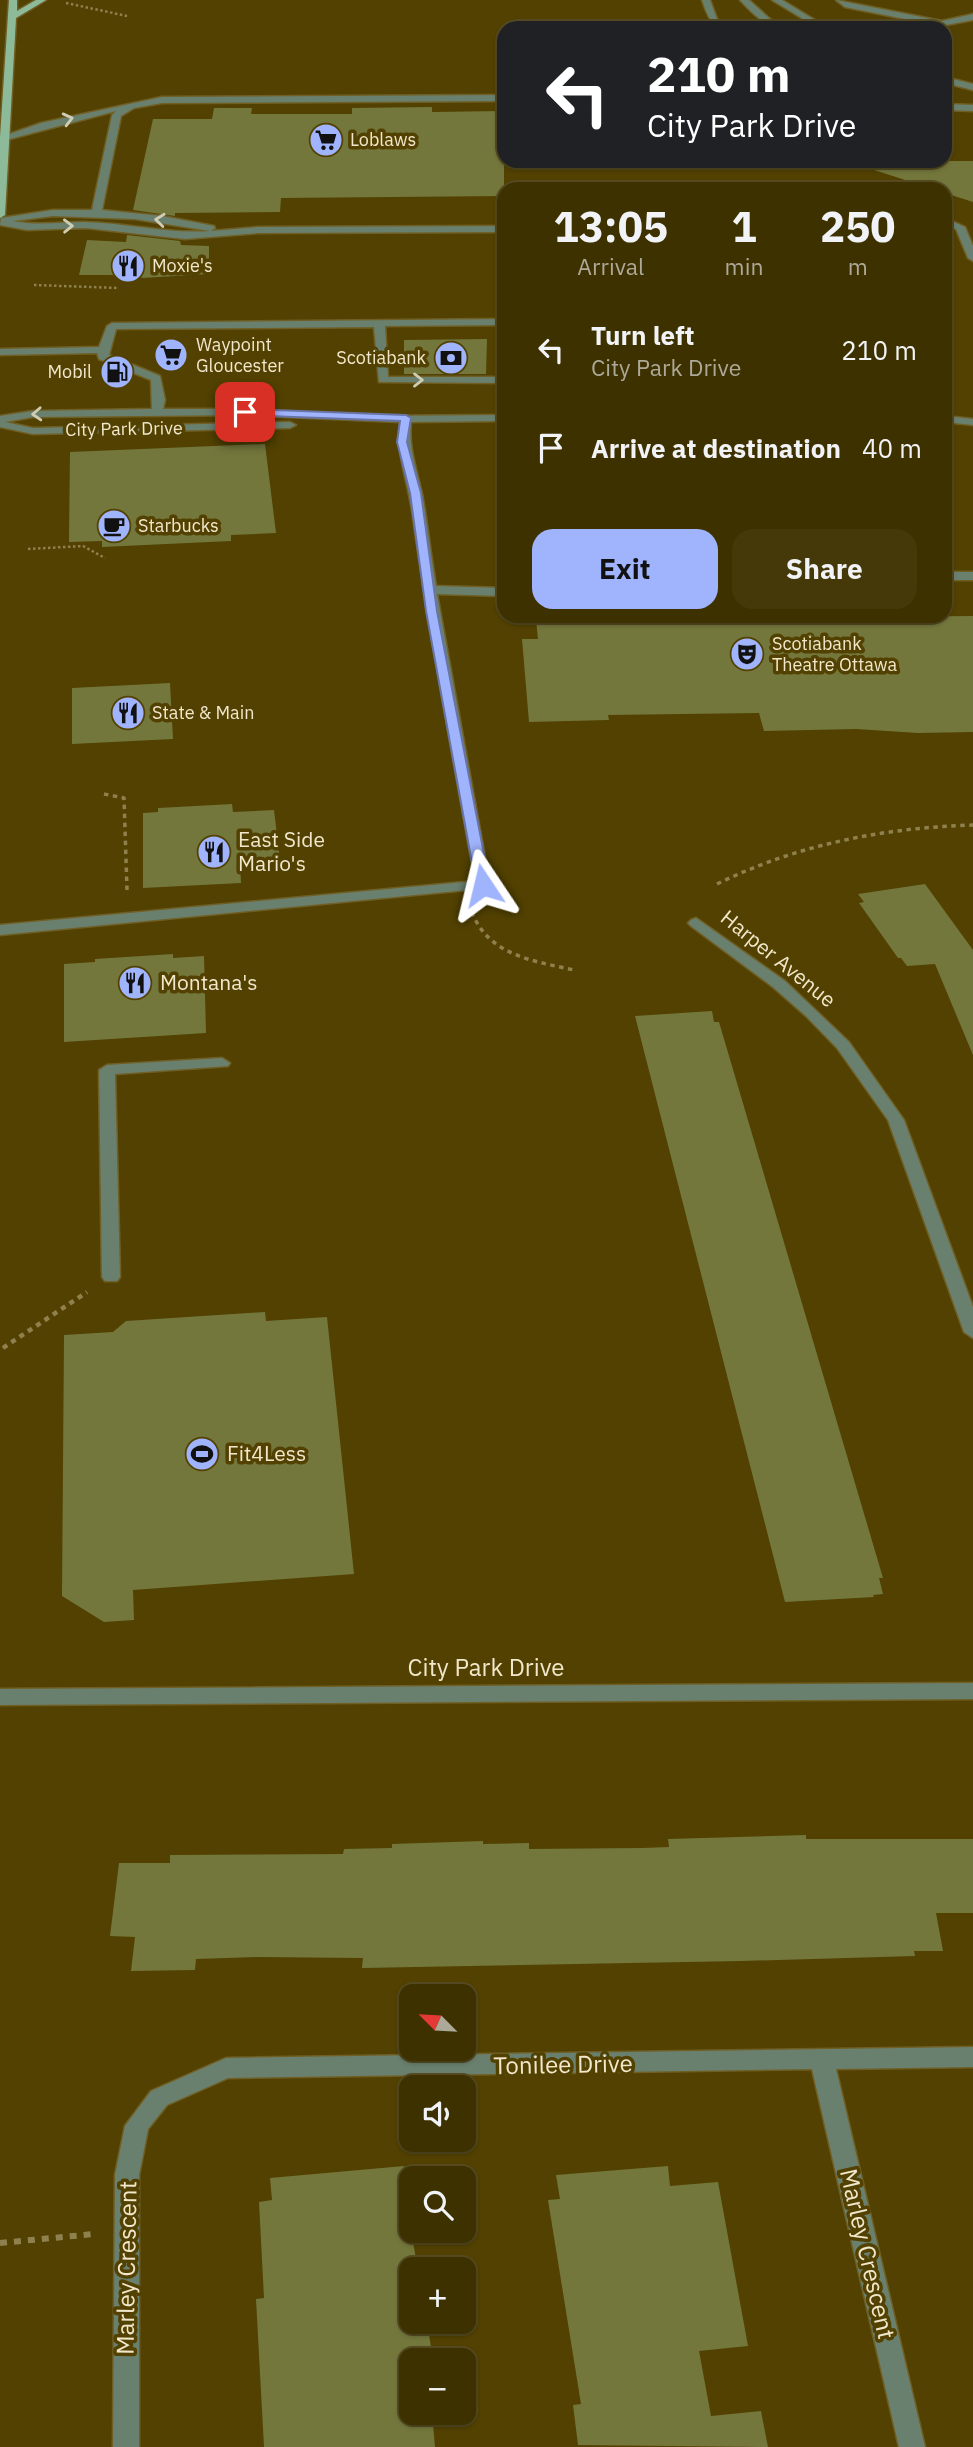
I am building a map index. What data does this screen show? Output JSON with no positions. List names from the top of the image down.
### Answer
{
  "streets": {
    "street": [
      "City Park Drive",
      "Harper Avenue",
      "Tonilee Drive",
      "Marley Crescent"
    ]
  },
  "crossings": [
    ["Tonilee Drive", "Marley Crescent"]
  ],
  "places": {
    "supermarket": ["Loblaws", "Waypoint Gloucester"],
    "restaurant": [
      "Moxie's",
      "State & Main",
      "East Side Mario's",
      "Montana's"
    ],
    "bank": ["Scotiabank"],
    "fuel station": ["Mobil"],
    "cafe": ["Starbucks"],
    "theatre": ["Scotiabank Theatre Ottawa"],
    "sports": ["Fit4Less"]
  },
  "north": "top left",
  "page": {
    "turn": ["210 m", "City Park Drive"],
    "eta": [
      "13:05",
      "Arrival",
      "1",
      "min",
      "250",
      "m"
    ],
    "list": [
      {
        "name": "Turn left",
        "note": "City Park Drive",
        "value": "210 m"
      },
      {
        "name": "Arrive at destination",
        "value": "40 m"
      }
    ],
    "buttons": ["Exit", "Share"],
    "map_buttons": ["+", "−"]
  }
}
